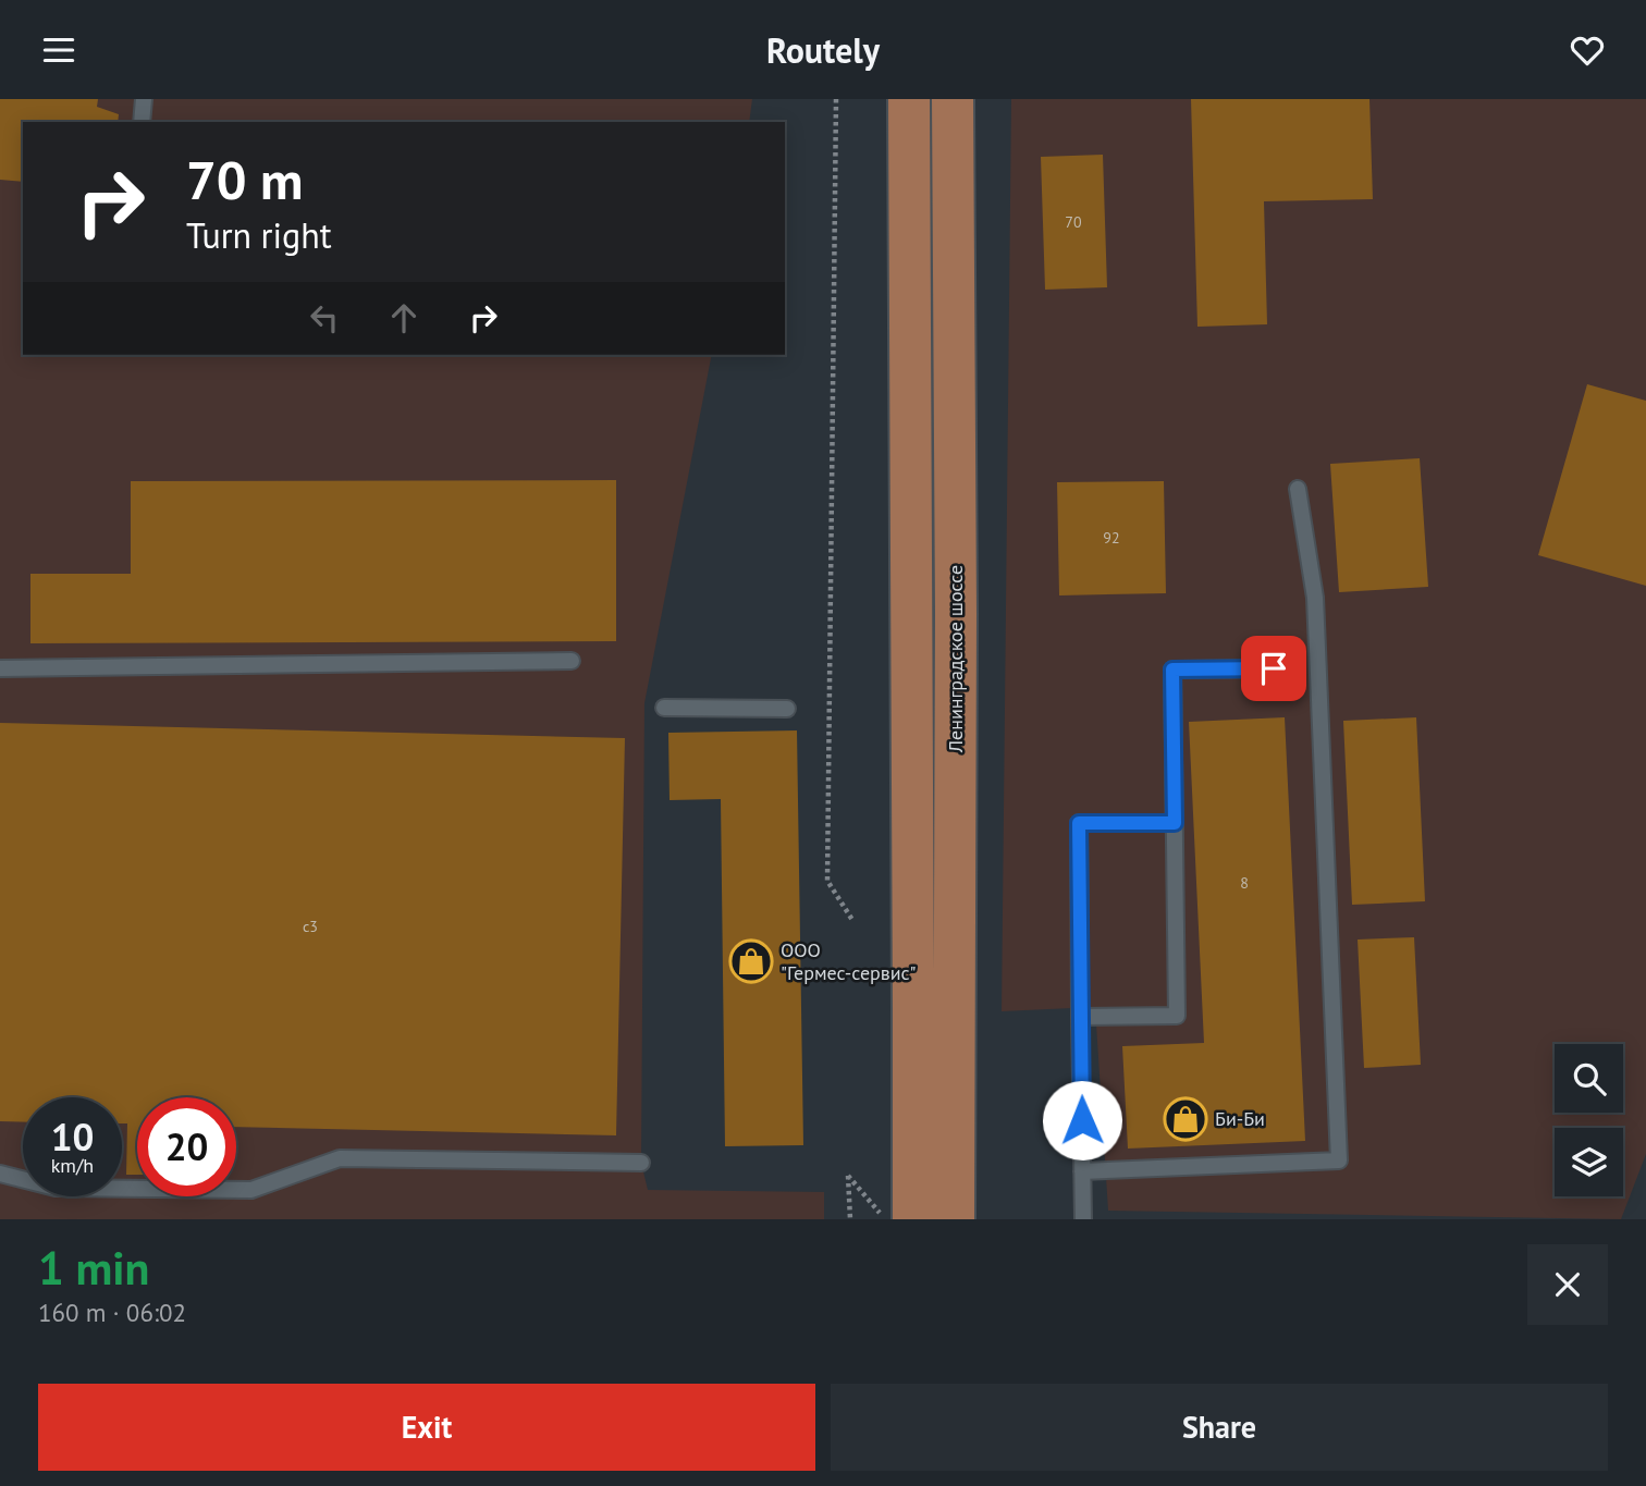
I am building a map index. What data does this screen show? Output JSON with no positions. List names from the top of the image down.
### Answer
{
  "streets": {
    "highway": ["Ленинградское шоссе"]
  },
  "places": {
    "shop": ["ООО \"Гермес-сервис\"", "Би-Би"]
  },
  "house_numbers": [
    "70",
    "92",
    "8",
    "с3"
  ],
  "page": {
    "header": "Routely",
    "turn": ["70 m", "Turn right"],
    "speed": "10 km/h",
    "limit": "20",
    "heading": ["1 min", "160 m · 06:02"],
    "buttons": ["Exit", "Share"]
  }
}
